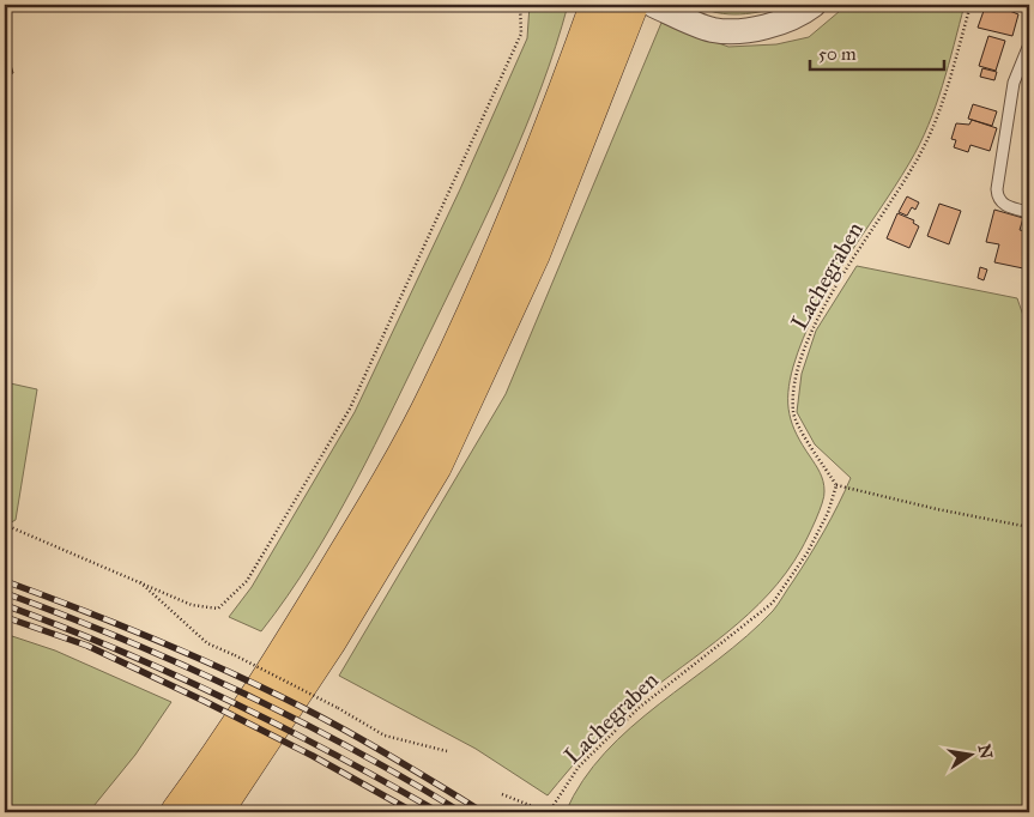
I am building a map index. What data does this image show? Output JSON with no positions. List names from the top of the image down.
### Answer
{
  "streets": {
    "path": ["Lachegraben"]
  },
  "scale_bar": "50 m",
  "north": "right"
}
